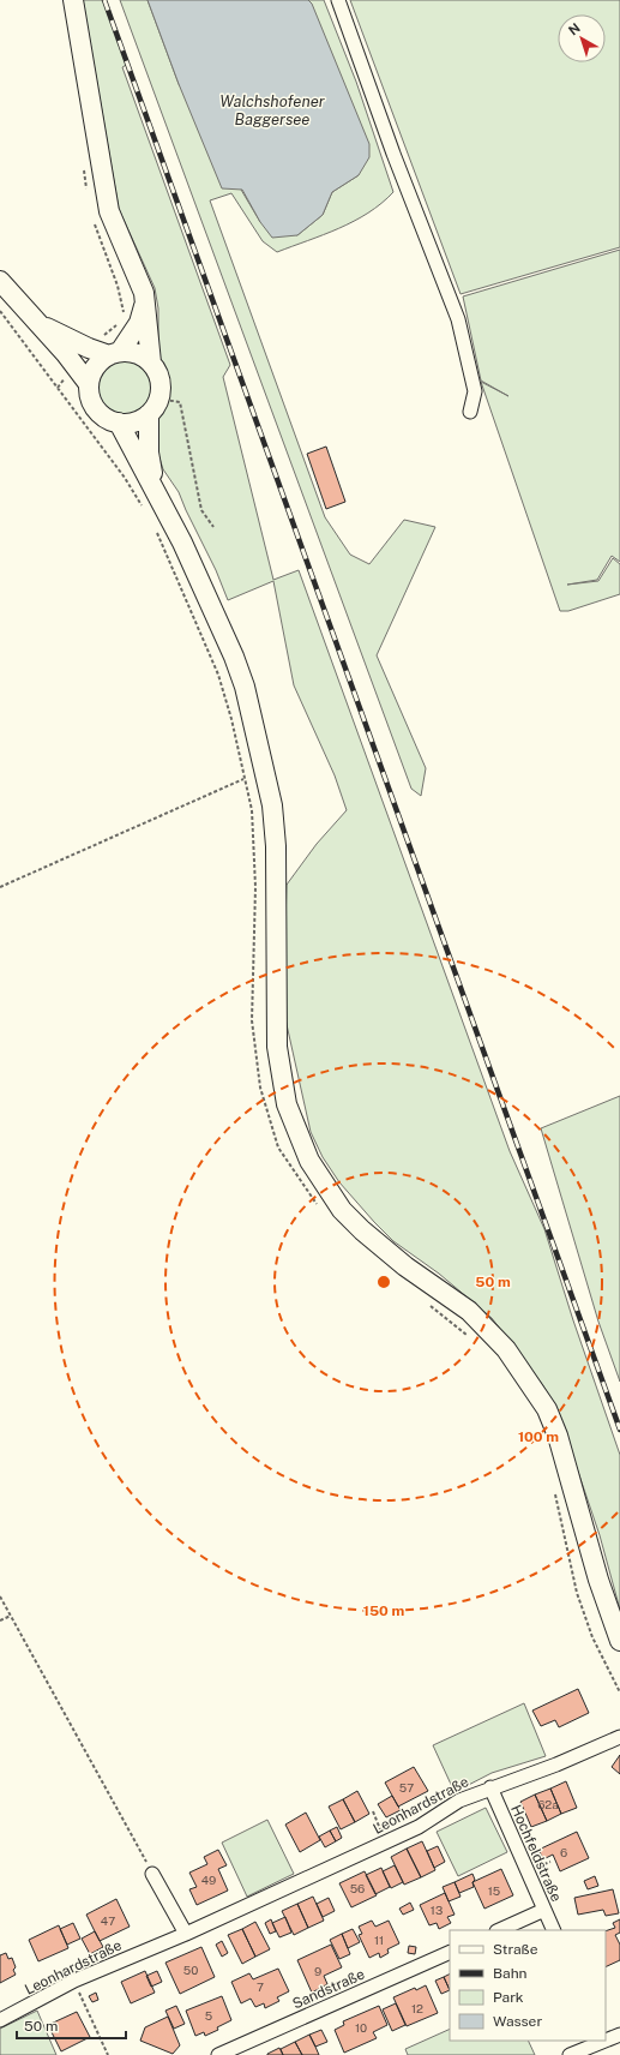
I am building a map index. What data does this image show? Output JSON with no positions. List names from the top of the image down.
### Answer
{
  "streets": {
    "street": ["Leonhardstraße", "Hochfeldstraße", "Sandstraße"]
  },
  "crossings": [
    ["Leonhardstraße", "Hochfeldstraße"]
  ],
  "water": ["Walchshofener Baggersee"],
  "house_numbers": [
    "57",
    "62a",
    "6",
    "49",
    "56",
    "15",
    "13",
    "47",
    "11",
    "50",
    "9",
    "7",
    "12",
    "5",
    "10"
  ],
  "legend": [
    "Straße",
    "Bahn",
    "Park",
    "Wasser"
  ],
  "scale_bar": "50 m",
  "north": "top left",
  "rings": ["50 m", "100 m", "150 m"]
}
